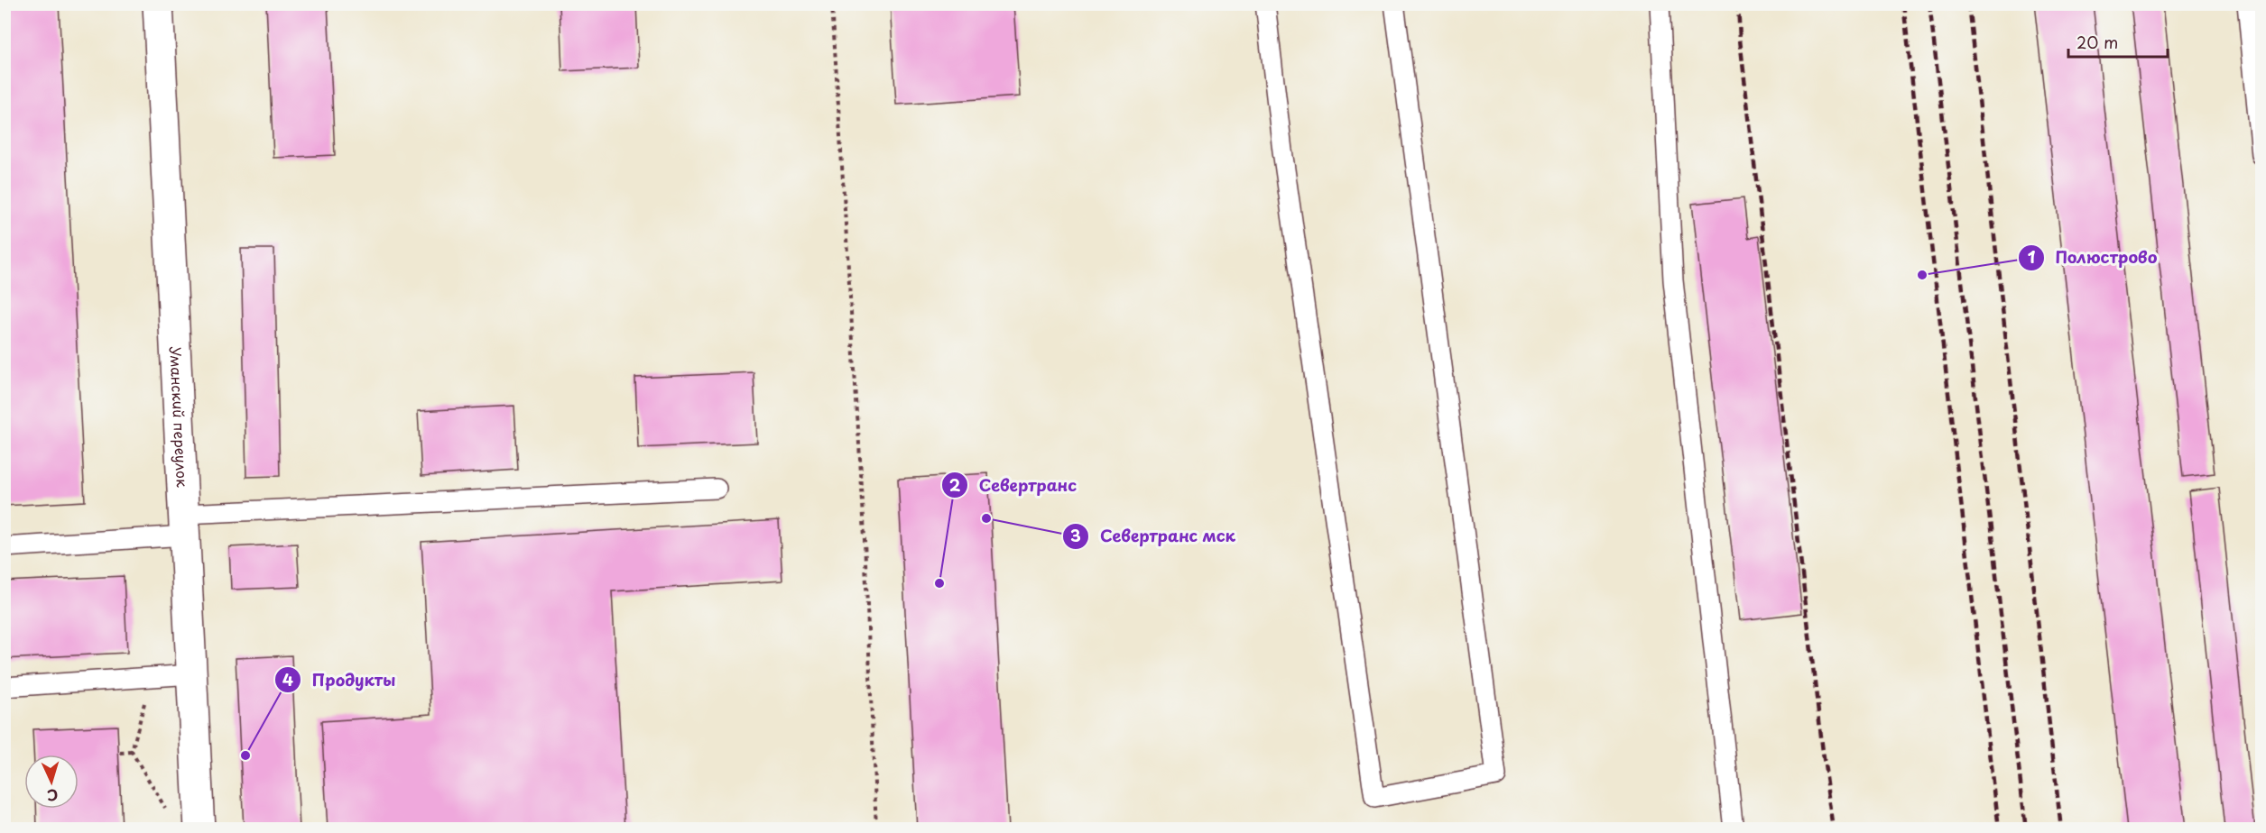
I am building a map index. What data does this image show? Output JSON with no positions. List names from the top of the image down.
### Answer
{
  "streets": {
    "street": ["Уманский переулок"]
  },
  "places": [
    "Полюстрово",
    "Севертранс мск",
    "Севертранс",
    "Продукты"
  ],
  "scale_bar": "20 m",
  "north": "bottom"
}
